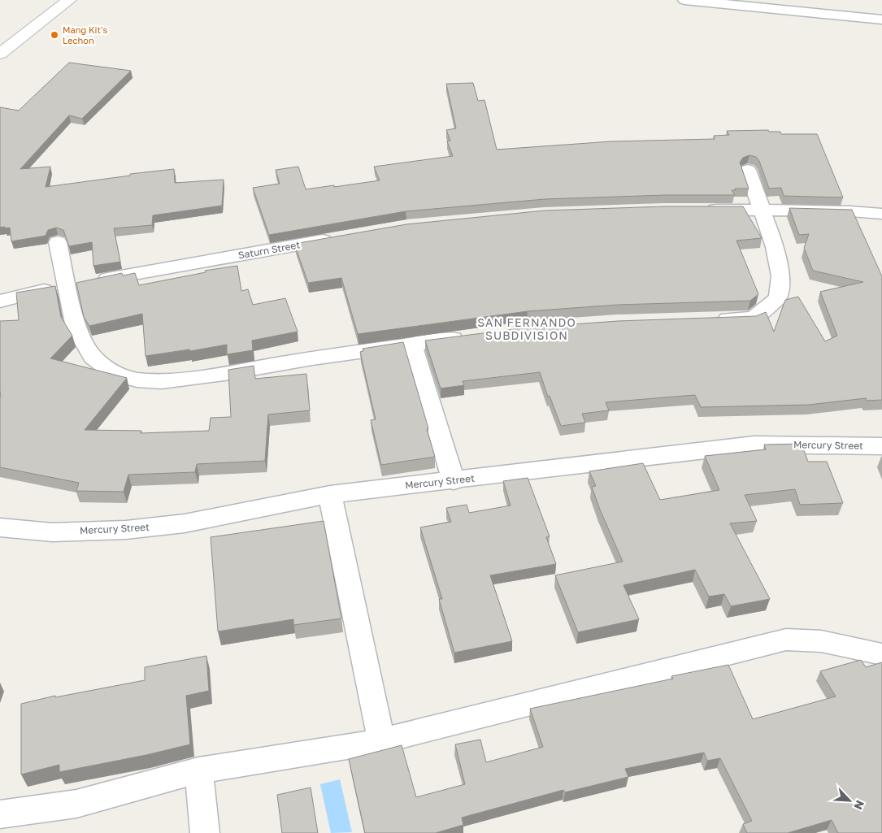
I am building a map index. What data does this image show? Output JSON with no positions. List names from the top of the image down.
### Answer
{
  "streets": {
    "street": ["Saturn Street", "Mercury Street"]
  },
  "districts": ["SAN FERNANDO SUBDIVISION"],
  "places": ["Mang Kit's Lechon"],
  "north": "bottom right"
}
